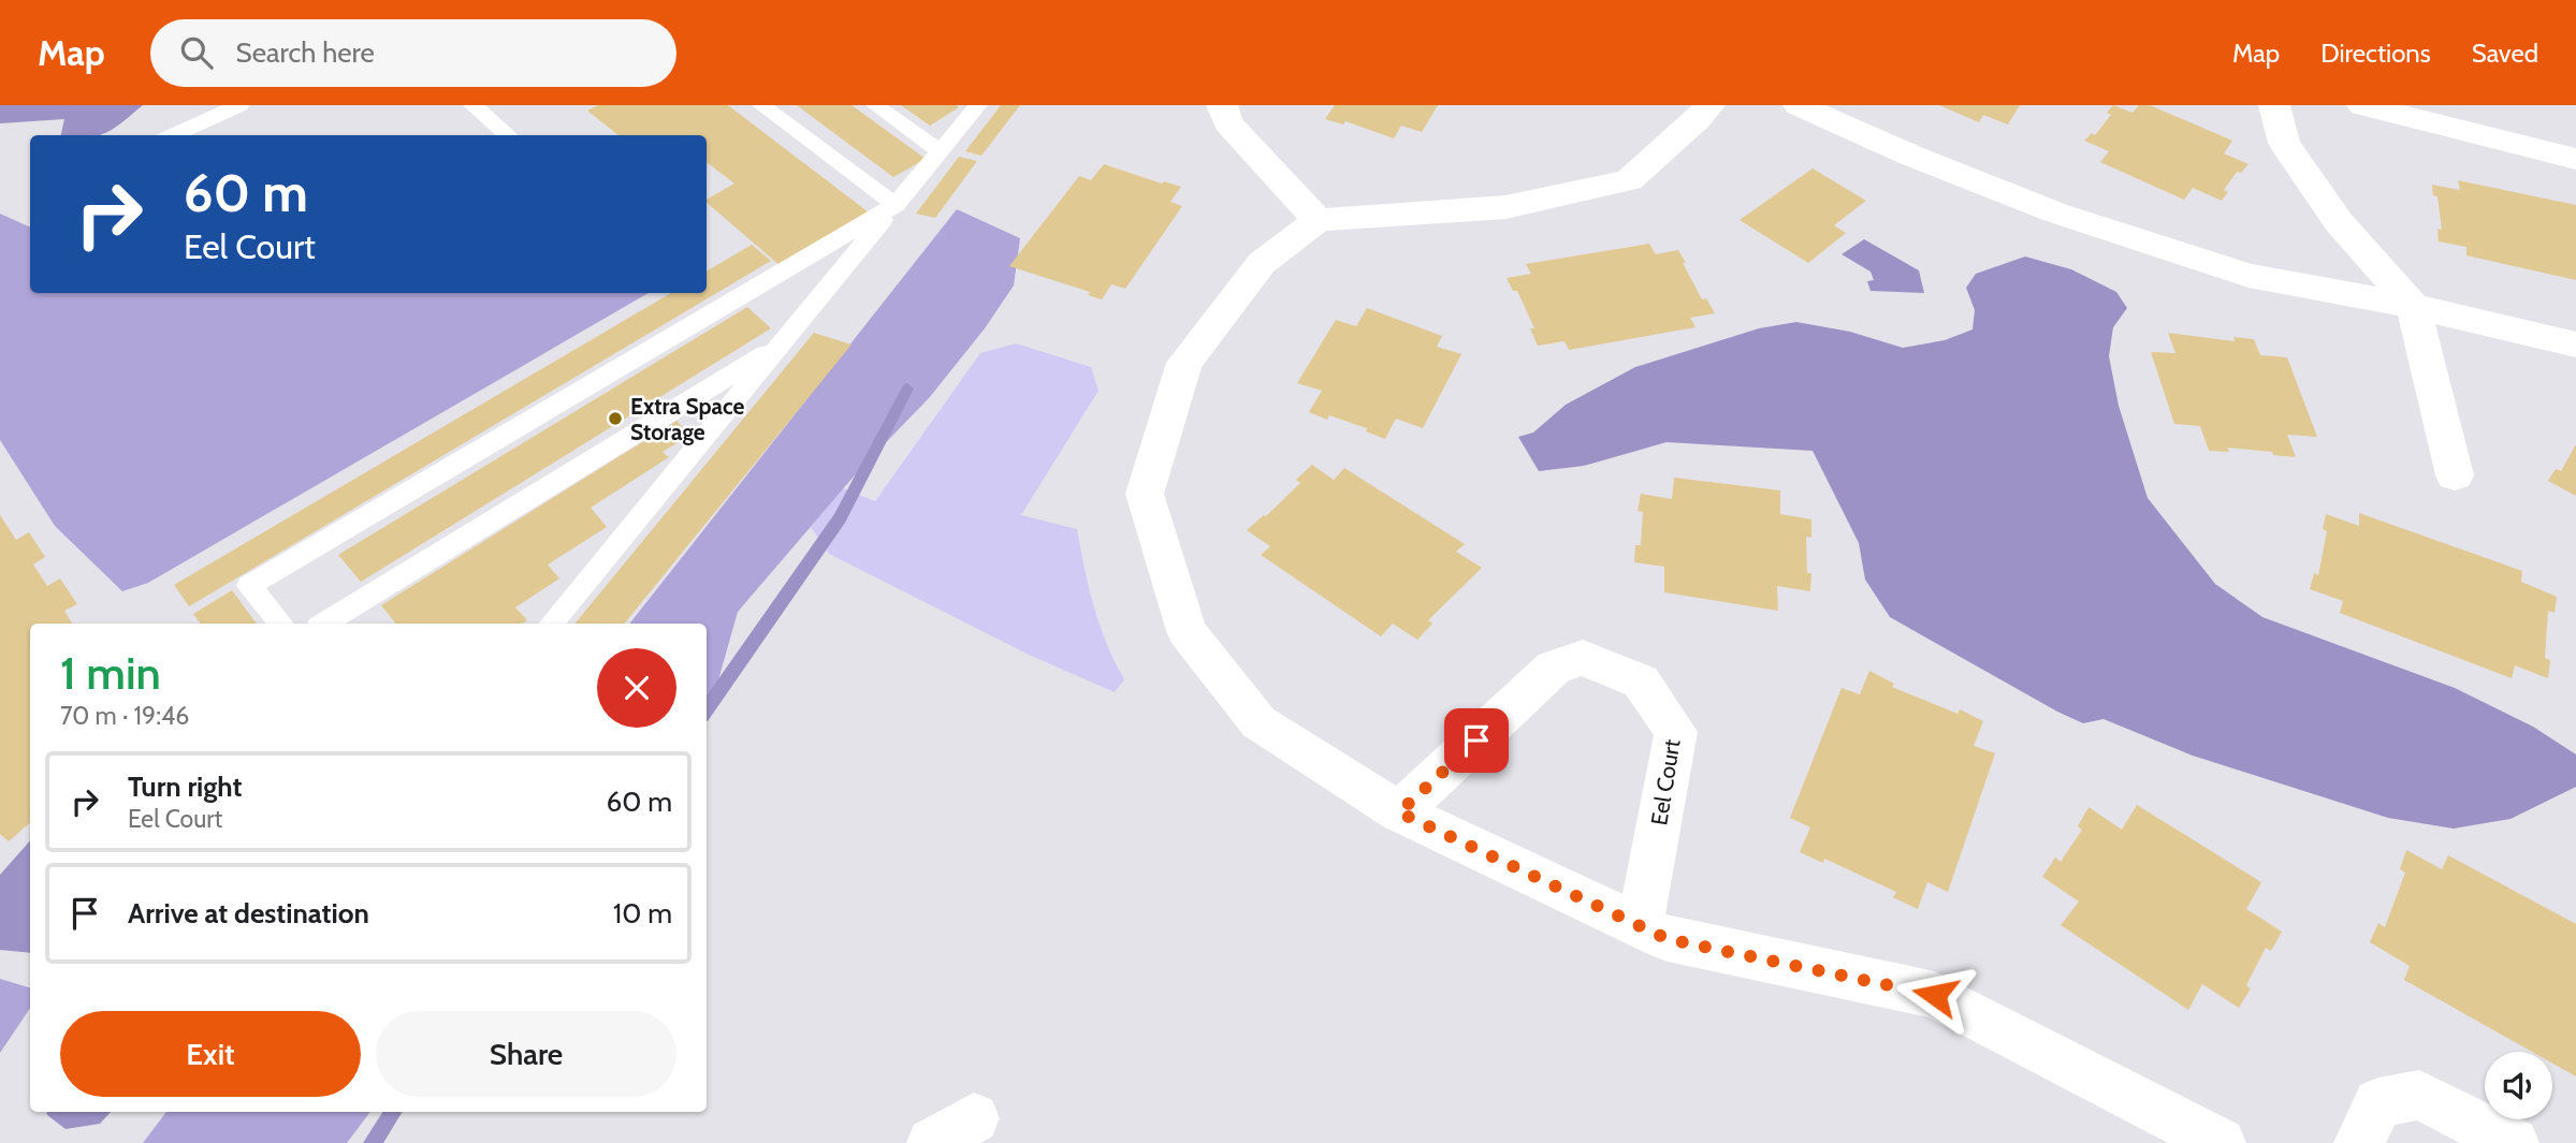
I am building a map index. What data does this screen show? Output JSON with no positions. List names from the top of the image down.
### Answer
{
  "streets": {
    "street": ["Eel Court"]
  },
  "places": ["Extra Space Storage"],
  "page": {
    "header": "Map",
    "search": "Search here",
    "nav": ["Map", "Directions", "Saved"],
    "turn": ["60 m", "Eel Court"],
    "heading": ["1 min", "70 m · 19:46"],
    "list": [
      {
        "name": "Turn right",
        "note": "Eel Court",
        "value": "60 m"
      },
      {
        "name": "Arrive at destination",
        "value": "10 m"
      }
    ],
    "buttons": ["Exit", "Share"]
  }
}
